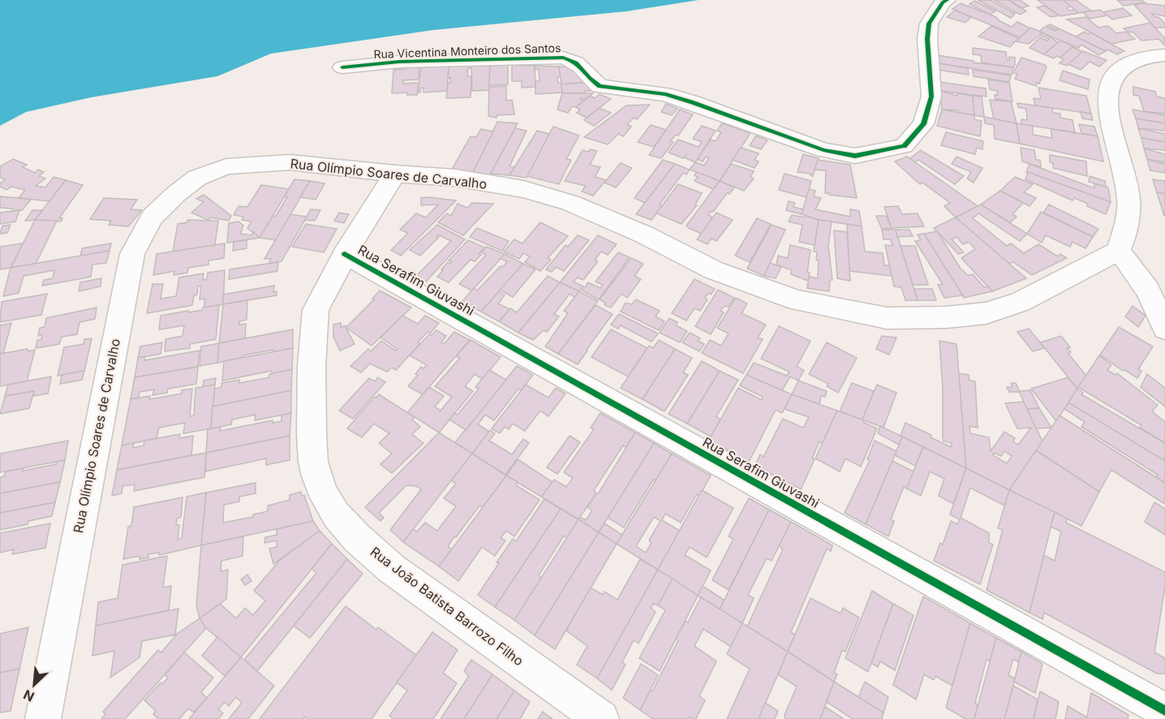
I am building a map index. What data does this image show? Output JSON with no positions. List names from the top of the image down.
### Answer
{
  "streets": {
    "street": [
      "Rua Vicentina Monteiro dos Santos",
      "Rua Olímpio Soares de Carvalho",
      "Rua Serafim Giuvashi",
      "Rua João Batista Barrozo Filho"
    ]
  },
  "crossings": [
    ["Rua Olímpio Soares de Carvalho", "Rua João Batista Barrozo Filho"],
    ["Rua Serafim Giuvashi", "Rua João Batista Barrozo Filho"]
  ],
  "north": "bottom left"
}
